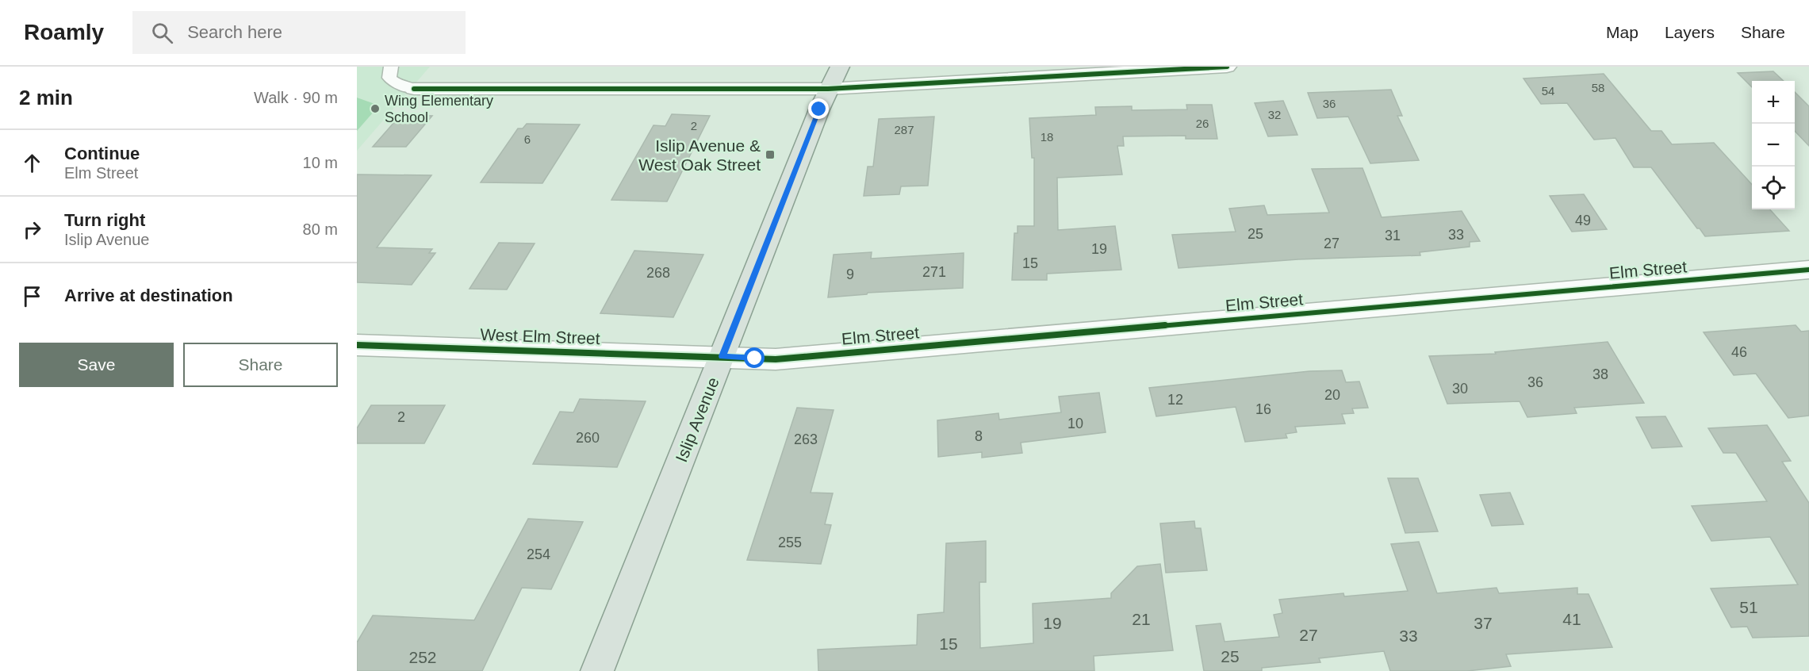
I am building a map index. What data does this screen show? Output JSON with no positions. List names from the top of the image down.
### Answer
{
  "streets": {
    "main road": ["Islip Avenue"],
    "street": ["Elm Street", "West Elm Street"]
  },
  "crossings": [
    ["Elm Street", "West Elm Street"],
    ["Elm Street", "Islip Avenue"],
    ["West Elm Street", "Islip Avenue"]
  ],
  "places": {
    "other": ["Wing Elementary School"],
    "transit": ["Islip Avenue & West Oak Street"]
  },
  "house_numbers": [
    "58",
    "54",
    "36",
    "32",
    "26",
    "2",
    "287",
    "18",
    "6",
    "49",
    "25",
    "33",
    "31",
    "27",
    "19",
    "15",
    "271",
    "268",
    "9",
    "46",
    "38",
    "36",
    "30",
    "20",
    "12",
    "16",
    "2",
    "10",
    "8",
    "260",
    "263",
    "255",
    "254",
    "51",
    "21",
    "41",
    "19",
    "37",
    "27",
    "33",
    "15",
    "25",
    "252"
  ],
  "page": {
    "header": "Roamly",
    "search": "Search here",
    "nav": ["Map", "Layers", "Share"],
    "heading": ["2 min", "Walk · 90 m"],
    "map_buttons": ["+", "−"],
    "list": [
      ["Continue", "Elm Street", "10 m"],
      ["Turn right", "Islip Avenue", "80 m"],
      "Arrive at destination"
    ],
    "buttons": ["Save", "Share"]
  }
}
